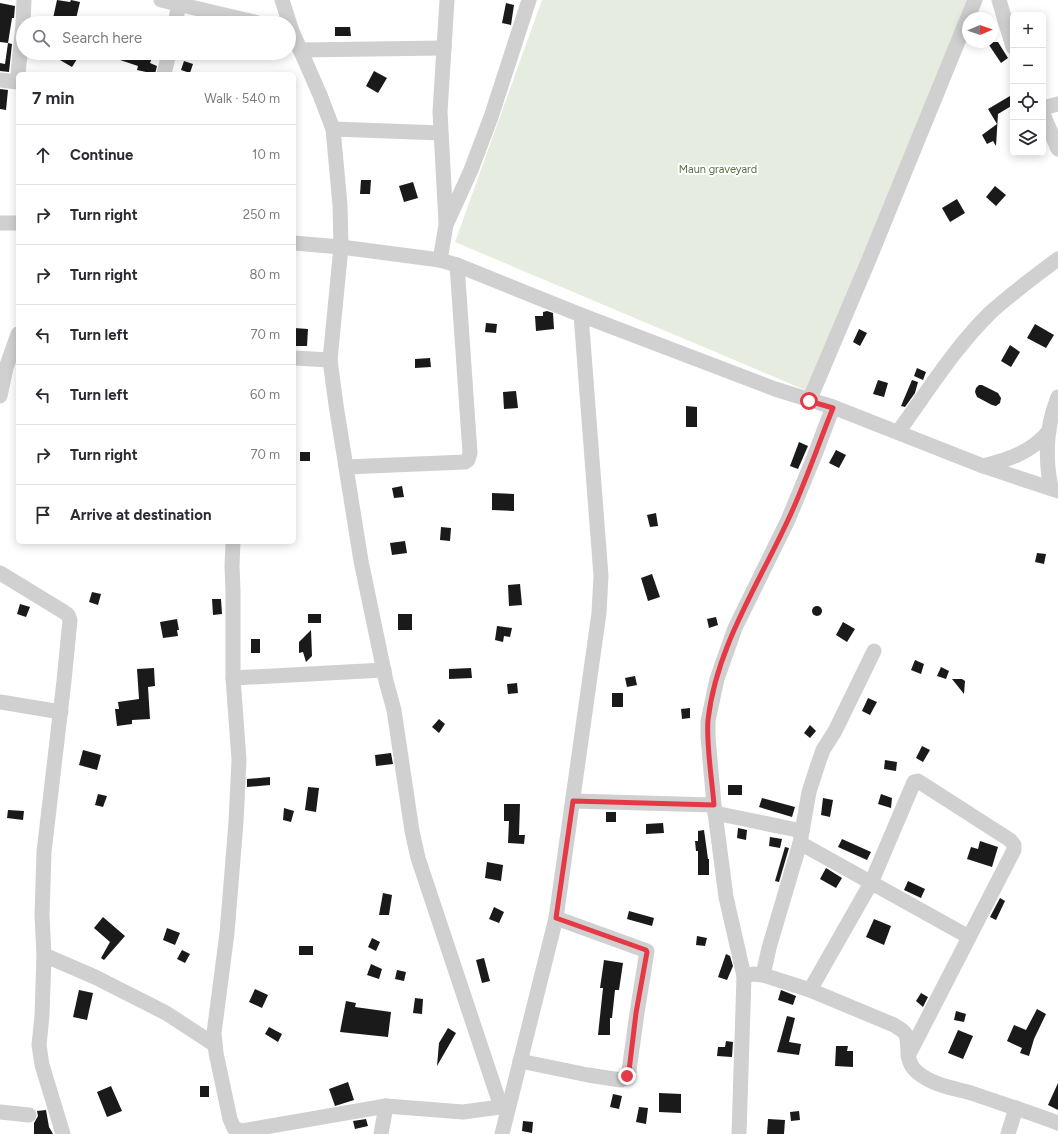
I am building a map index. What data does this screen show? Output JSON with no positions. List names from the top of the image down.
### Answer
{
  "parks": ["Maun graveyard"],
  "north": "right",
  "page": {
    "map_buttons": ["+", "−"],
    "search": "Search here",
    "heading": ["7 min", "Walk · 540 m"],
    "list": [
      ["Continue", "10 m"],
      ["Turn right", "250 m"],
      ["Turn right", "80 m"],
      ["Turn left", "70 m"],
      ["Turn left", "60 m"],
      ["Turn right", "70 m"],
      "Arrive at destination"
    ]
  }
}
